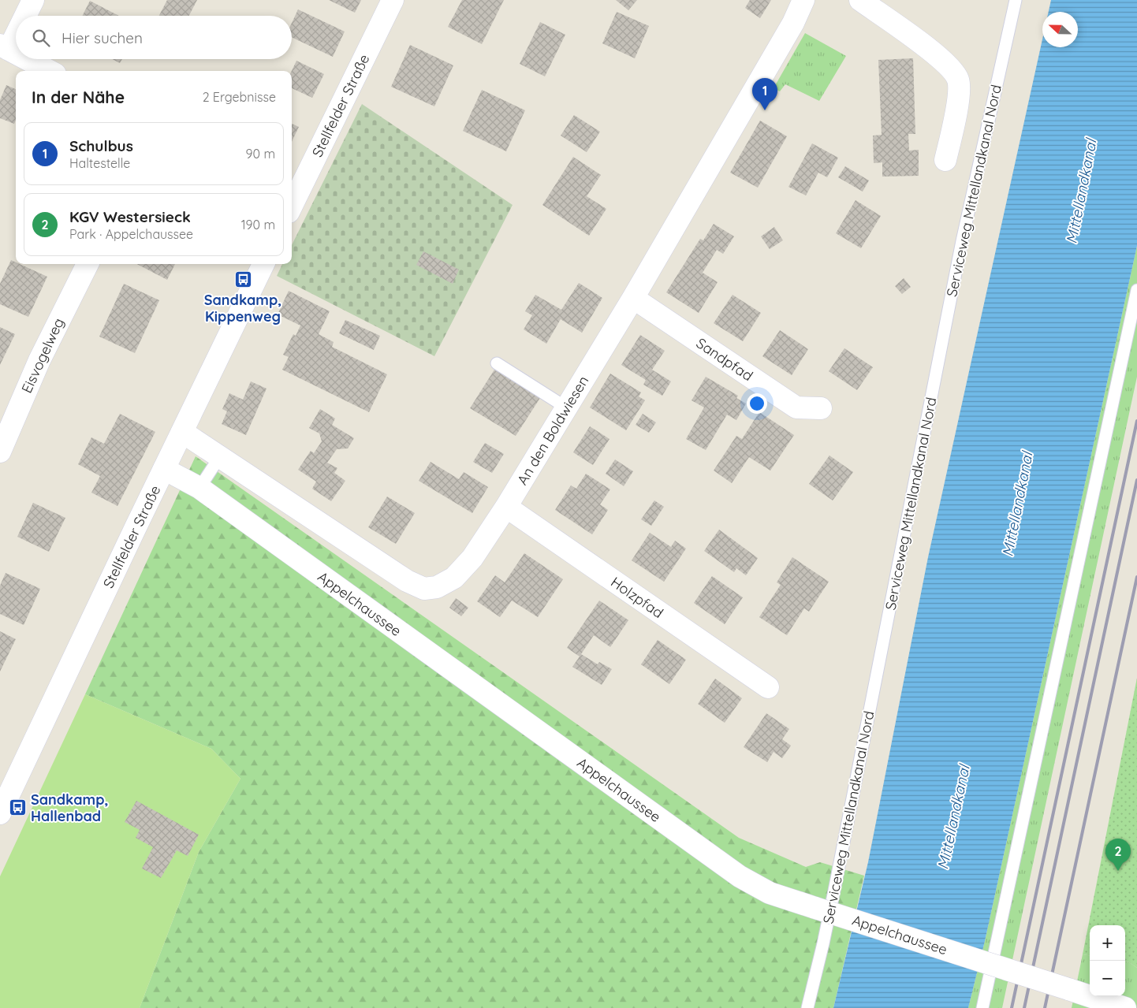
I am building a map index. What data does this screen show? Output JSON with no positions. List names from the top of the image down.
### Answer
{
  "streets": {
    "street": [
      "Stellfelder Straße",
      "Eisvogelweg",
      "Sandpfad",
      "An den Boldwiesen",
      "Holzpfad",
      "Appelchaussee"
    ],
    "lane": ["Serviceweg Mittellandkanal Nord"]
  },
  "crossings": [
    ["Stellfelder Straße", "An den Boldwiesen"],
    ["Stellfelder Straße", "Appelchaussee"],
    ["Sandpfad", "An den Boldwiesen"],
    ["An den Boldwiesen", "Holzpfad"]
  ],
  "water": ["Mittellandkanal"],
  "places": {
    "bus stop": ["Sandkamp, Kippenweg", "Sandkamp, Hallenbad"]
  },
  "north": "left",
  "page": {
    "search": "Hier suchen",
    "heading": ["In der Nähe", "2 Ergebnisse"],
    "pins": ["1", "2"],
    "list": [
      {
        "mark": "1",
        "name": "Schulbus",
        "note": "Haltestelle",
        "value": "90 m"
      },
      {
        "mark": "2",
        "name": "KGV Westersieck",
        "note": "Park · Appelchaussee",
        "value": "190 m"
      }
    ],
    "map_buttons": ["+", "−"]
  }
}
